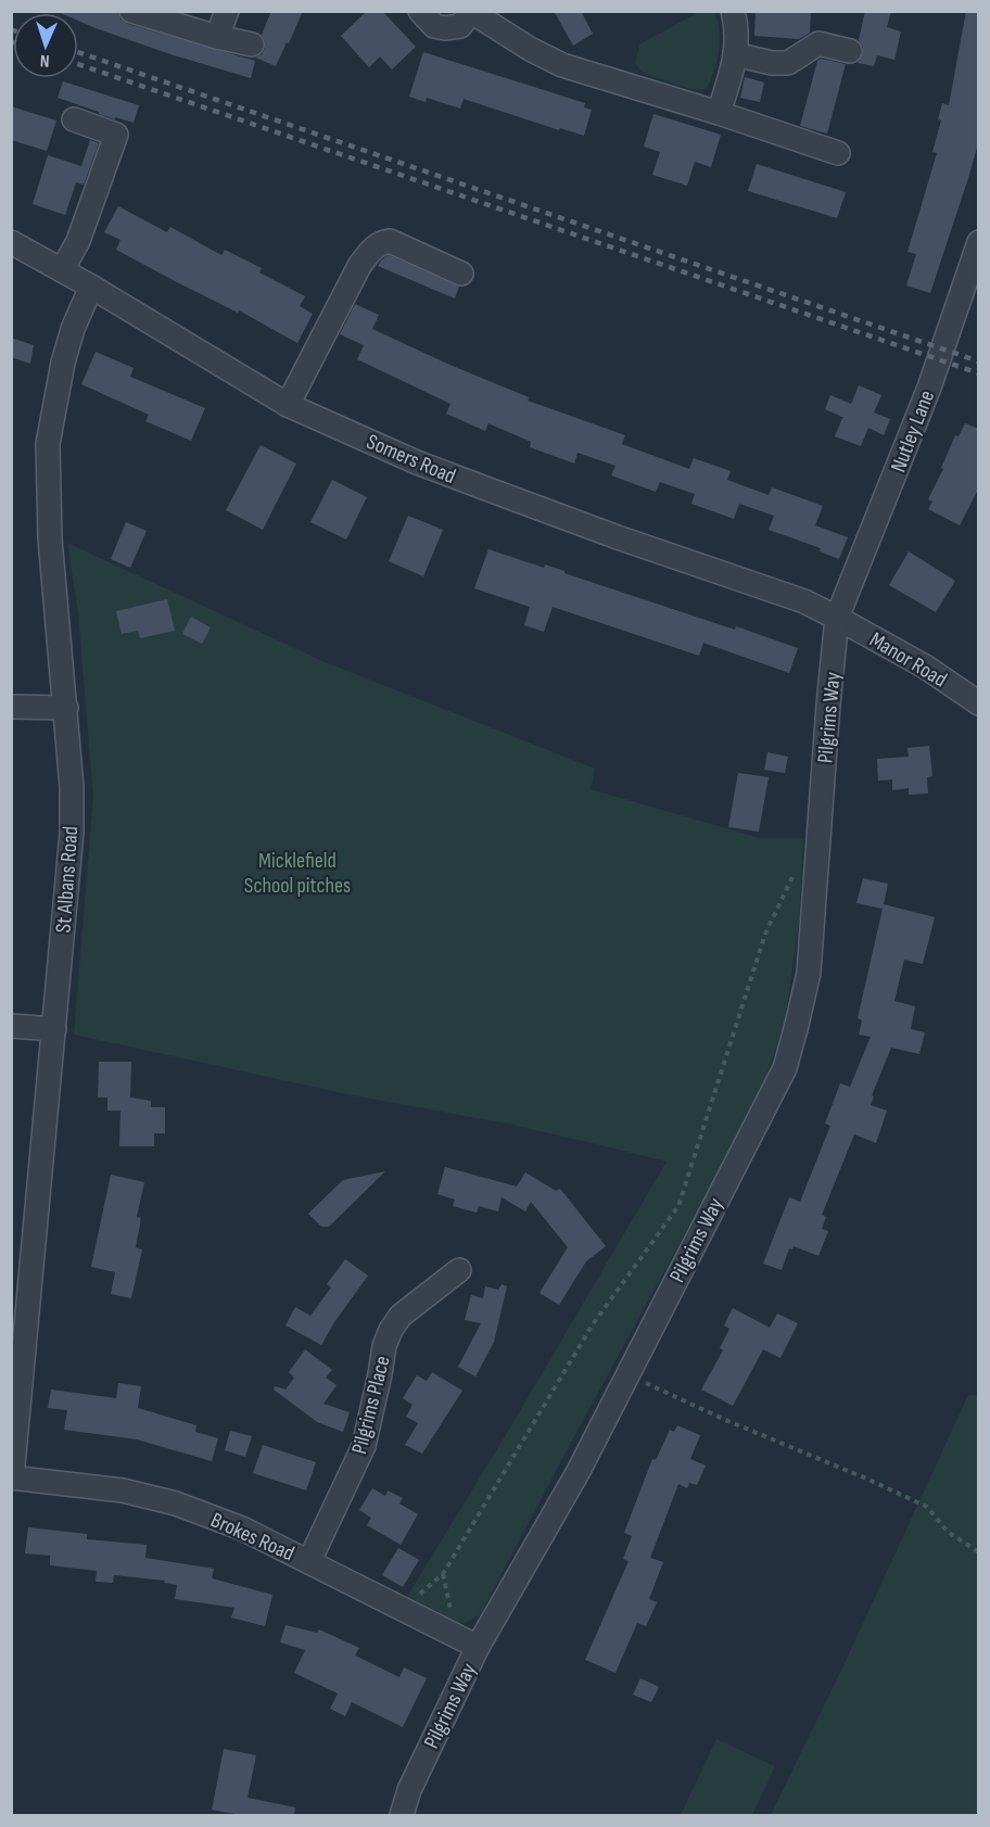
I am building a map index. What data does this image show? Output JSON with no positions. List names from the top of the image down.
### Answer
{
  "streets": {
    "street": [
      "Nutley Lane",
      "Somers Road",
      "Manor Road",
      "Pilgrims Way",
      "St Albans Road",
      "Pilgrims Place",
      "Brokes Road"
    ]
  },
  "crossings": [
    ["Nutley Lane", "Somers Road"],
    ["Nutley Lane", "Manor Road"],
    ["Nutley Lane", "Pilgrims Way"],
    ["Somers Road", "Manor Road"],
    ["Somers Road", "Pilgrims Way"],
    ["Somers Road", "St Albans Road"],
    ["Manor Road", "Pilgrims Way"],
    ["Pilgrims Way", "Brokes Road"],
    ["St Albans Road", "Brokes Road"],
    ["Pilgrims Place", "Brokes Road"]
  ],
  "parks": ["Micklefield School pitches"],
  "north": "bottom"
}
